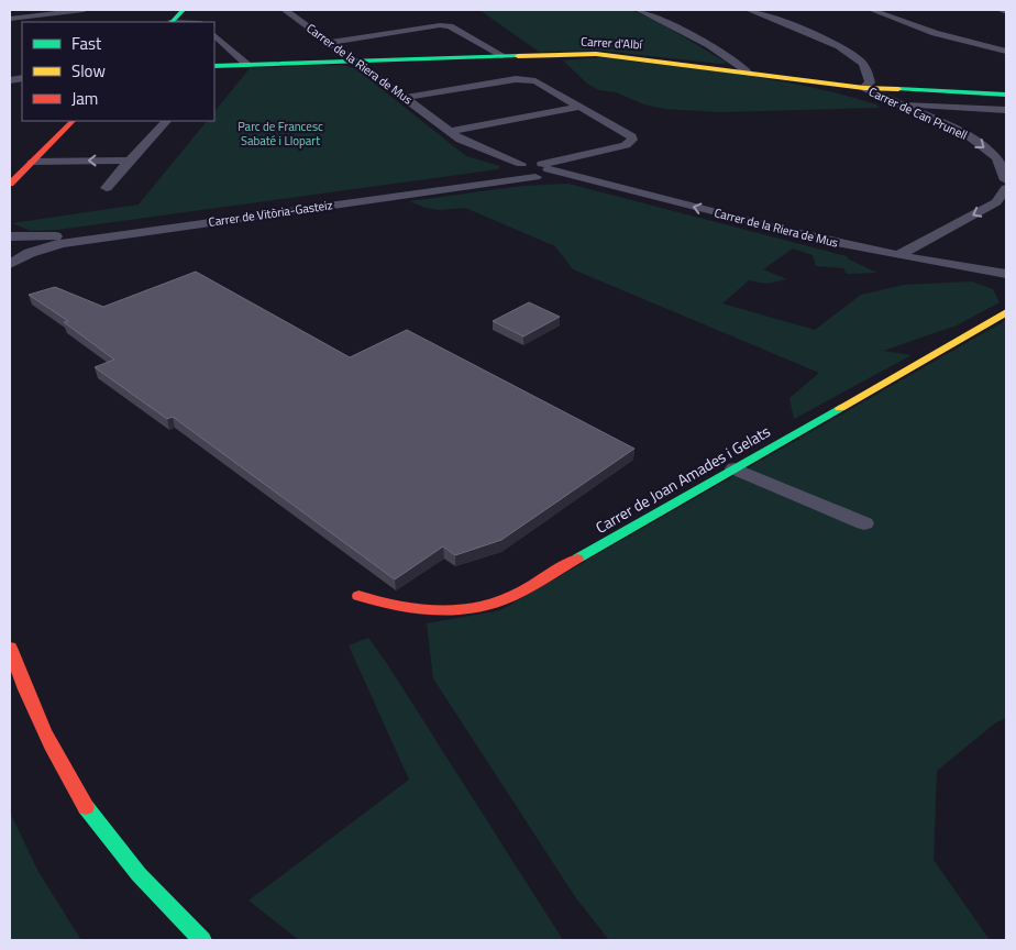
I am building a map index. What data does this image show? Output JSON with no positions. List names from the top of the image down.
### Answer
{
  "streets": {
    "street": [
      "Carrer d'Albí",
      "Carrer de la Riera de Mus",
      "Carrer de Can Prunell",
      "Carrer de Vitòria-Gasteiz",
      "Carrer de Joan Amades i Gelats"
    ]
  },
  "crossings": [
    ["Carrer d'Albí", "Carrer de la Riera de Mus"],
    ["Carrer d'Albí", "Carrer de Can Prunell"],
    ["Carrer de la Riera de Mus", "Carrer de Vitòria-Gasteiz"]
  ],
  "parks": ["Parc de Francesc Sabaté i Llopart"],
  "legend": ["Fast", "Slow", "Jam"]
}
